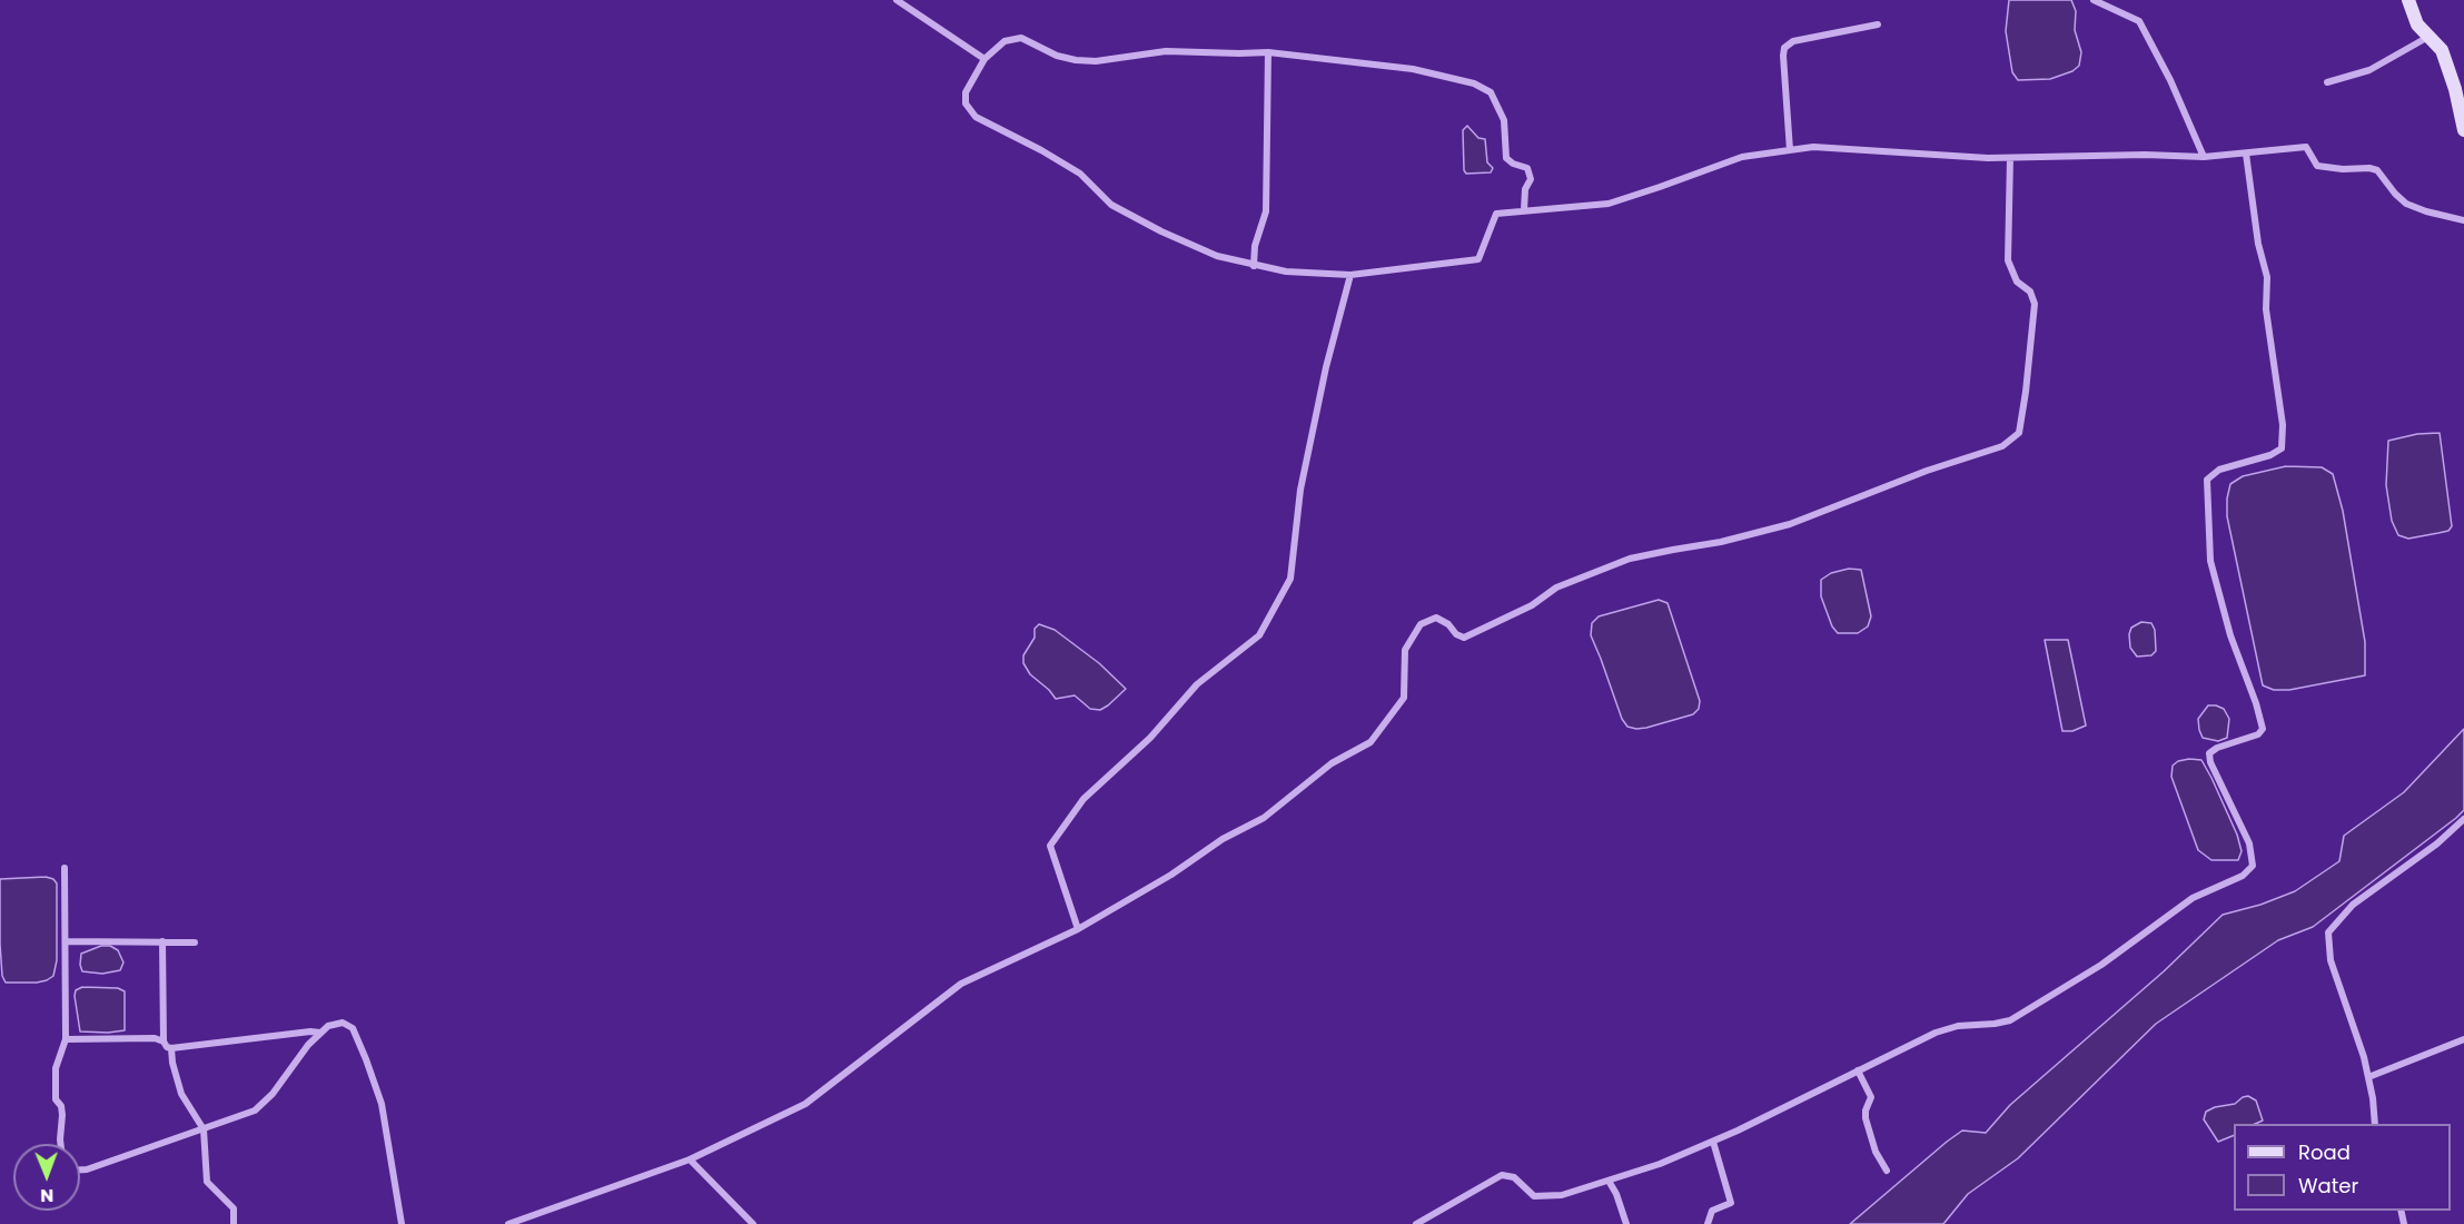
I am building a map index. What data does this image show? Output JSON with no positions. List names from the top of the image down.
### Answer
{
  "legend": ["Road", "Water"],
  "north": "bottom"
}
